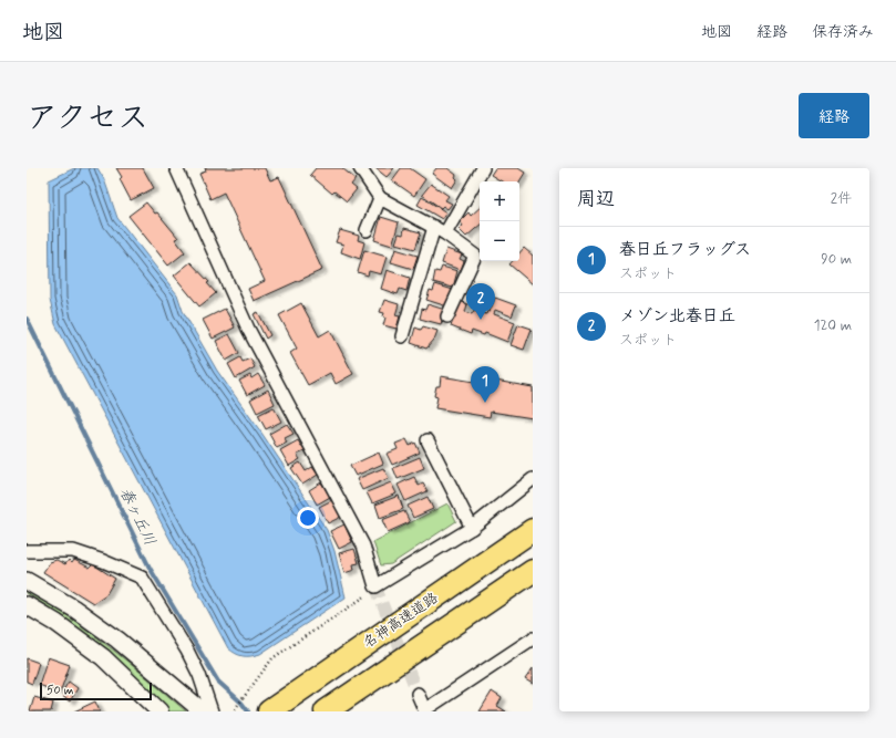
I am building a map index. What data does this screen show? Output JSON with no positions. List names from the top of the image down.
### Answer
{
  "streets": {
    "highway": ["名神高速道路"]
  },
  "water": ["春ヶ丘川"],
  "scale_bar": "50 m",
  "page": {
    "header": "地図",
    "nav": ["地図", "経路", "保存済み"],
    "title": "アクセス",
    "buttons": "経路",
    "heading": ["周辺", "2件"],
    "map_buttons": ["+", "−"],
    "list": [
      {
        "mark": "1",
        "name": "春日丘フラッグス",
        "note": "スポット",
        "value": "90 m"
      },
      {
        "mark": "2",
        "name": "メゾン北春日丘",
        "note": "スポット",
        "value": "120 m"
      }
    ],
    "pins": ["2", "1"],
    "scale": "50 m"
  }
}
